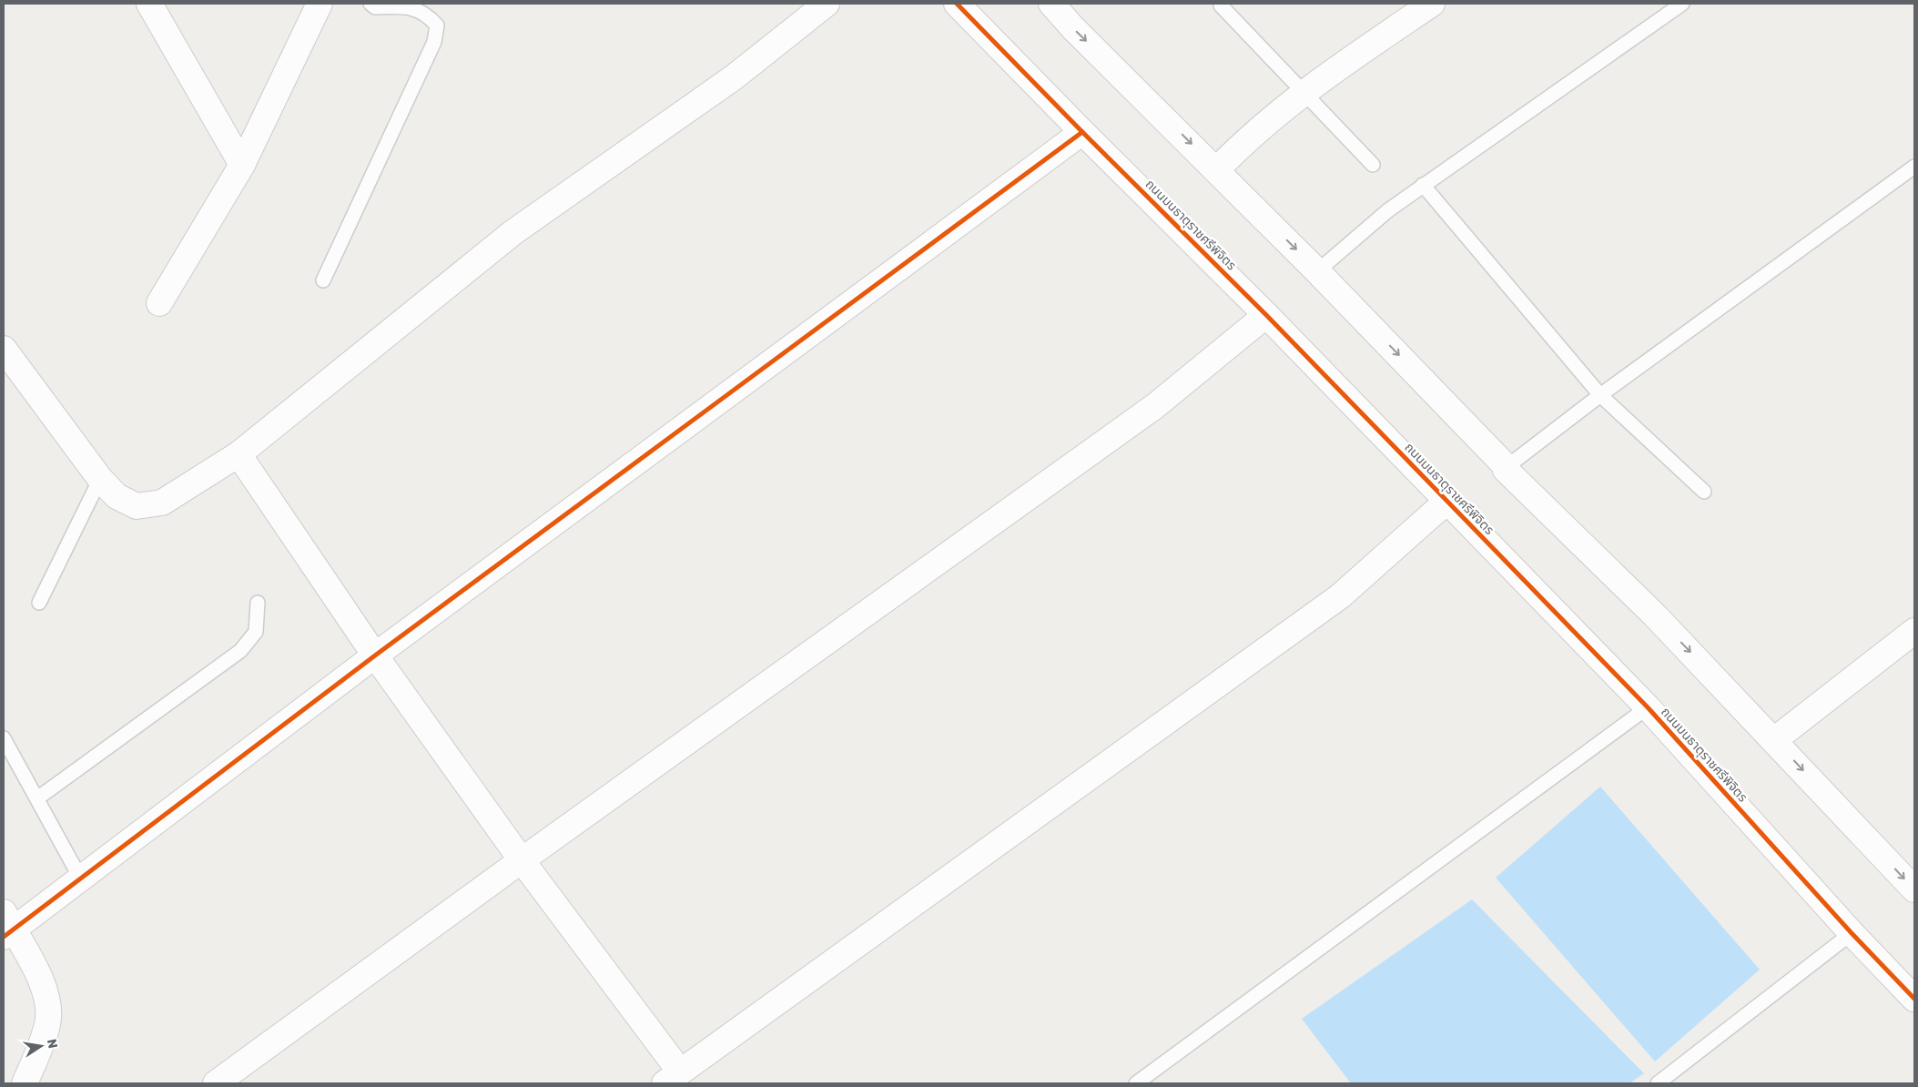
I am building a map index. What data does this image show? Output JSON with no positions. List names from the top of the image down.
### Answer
{
  "streets": {
    "street": ["ถนนมนธาตุราชศรีพิจิตร"]
  },
  "north": "right"
}
